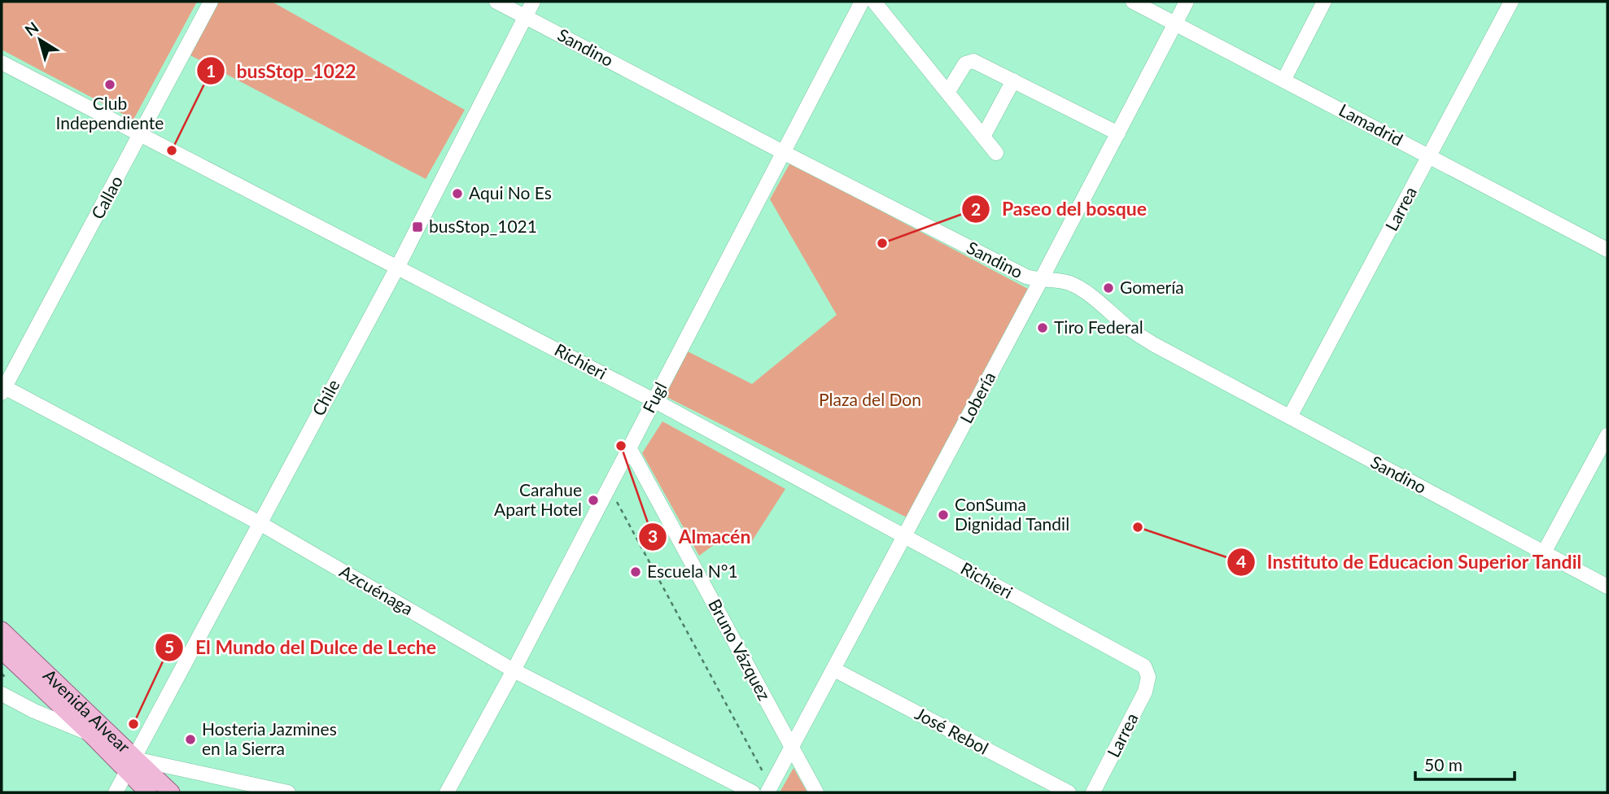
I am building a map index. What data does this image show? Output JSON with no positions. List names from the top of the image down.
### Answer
{
  "streets": {
    "main road": ["Avenida Alvear"],
    "street": [
      "Sandino",
      "Lamadrid",
      "Callao",
      "Larrea",
      "Richieri",
      "Chile",
      "Fugl",
      "Lobería",
      "Azcuénaga",
      "Bruno Vázquez",
      "José Rebol"
    ]
  },
  "crossings": [
    ["Sandino", "Larrea"],
    ["Sandino", "Chile"],
    ["Sandino", "Fugl"],
    ["Sandino", "Lobería"],
    ["Lamadrid", "Larrea"],
    ["Lamadrid", "Lobería"],
    ["Callao", "Richieri"],
    ["Callao", "Azcuénaga"],
    ["Larrea", "Richieri"],
    ["Richieri", "Chile"],
    ["Richieri", "Fugl"],
    ["Richieri", "Lobería"],
    ["Chile", "Azcuénaga"],
    ["Chile", "Avenida Alvear"],
    ["Fugl", "Azcuénaga"],
    ["Fugl", "Bruno Vázquez"],
    ["Lobería", "Bruno Vázquez"],
    ["Lobería", "José Rebol"]
  ],
  "parks": ["Plaza del Don"],
  "places": {
    "other": [
      "Club Independiente",
      "busStop_1022",
      "Aqui No Es",
      "Paseo del bosque",
      "Gomería",
      "Tiro Federal",
      "Almacén",
      "Carahue Apart Hotel",
      "ConSuma Dignidad Tandil",
      "Instituto de Educacion Superior Tandil",
      "Escuela N°1",
      "El Mundo del Dulce de Leche",
      "Hosteria Jazmines en la Sierra"
    ],
    "transit": ["busStop_1021"]
  },
  "scale_bar": "50 m",
  "north": "top left"
}
